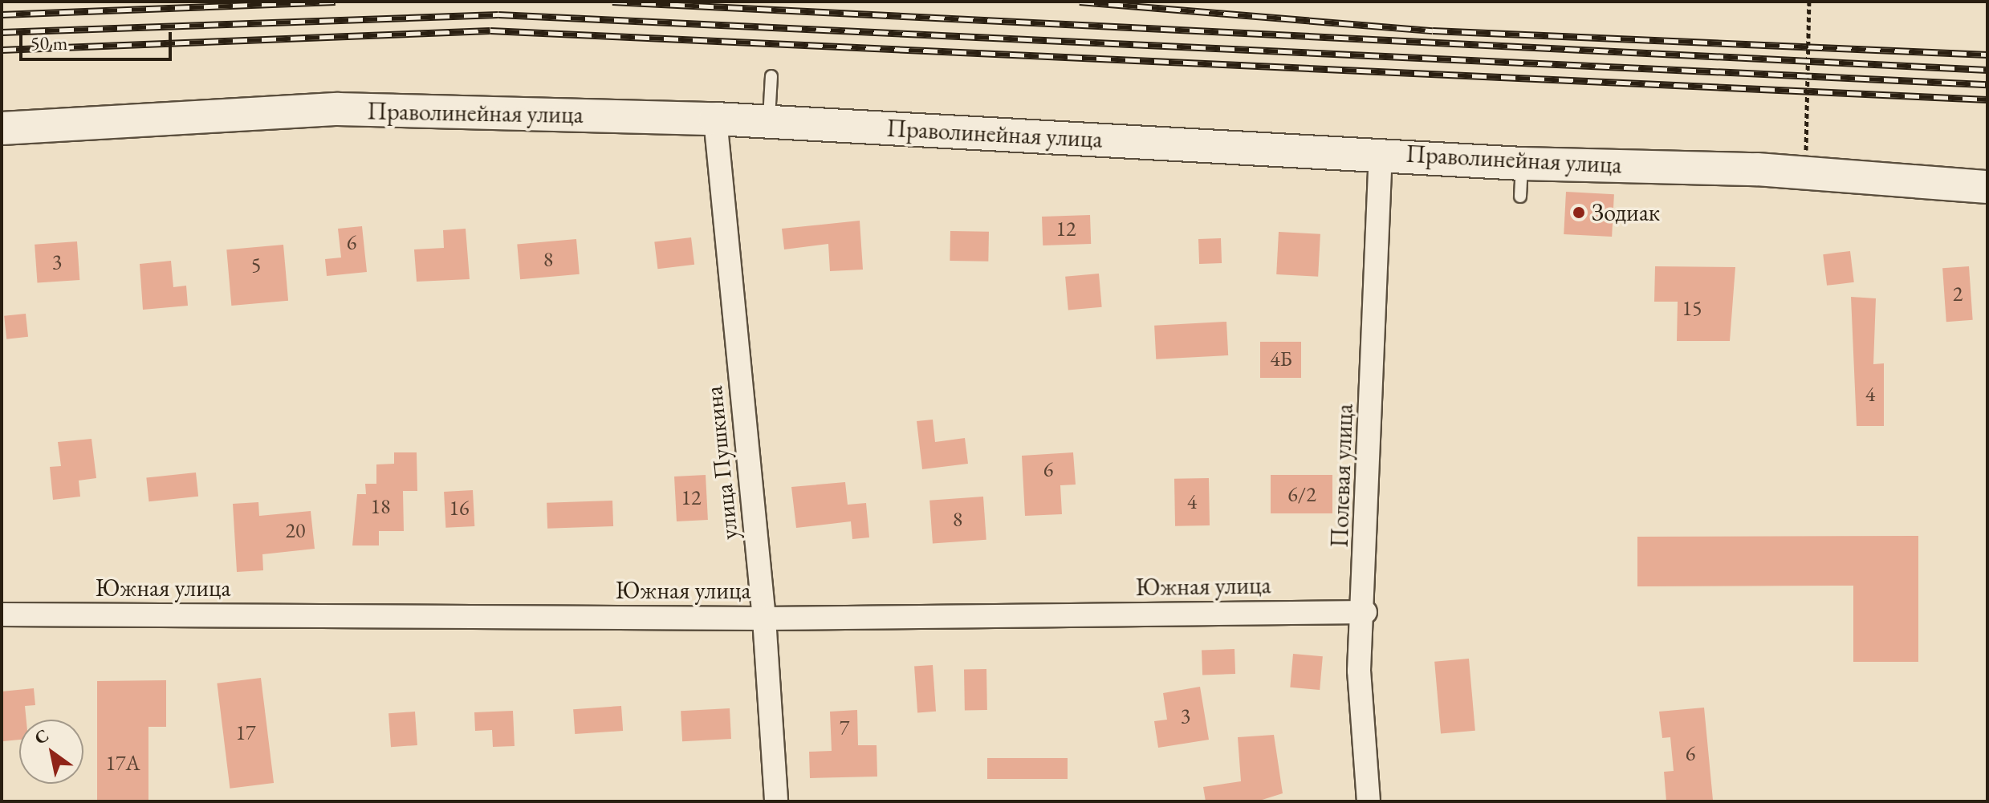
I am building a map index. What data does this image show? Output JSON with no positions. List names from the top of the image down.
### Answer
{
  "streets": {
    "main road": ["Праволинейная улица"],
    "street": ["улица Пушкина", "Полевая улица", "Южная улица"]
  },
  "crossings": [
    ["Праволинейная улица", "улица Пушкина"],
    ["Праволинейная улица", "Полевая улица"],
    ["улица Пушкина", "Южная улица"],
    ["Полевая улица", "Южная улица"]
  ],
  "places": ["Зодиак"],
  "house_numbers": [
    "12",
    "6",
    "8",
    "3",
    "5",
    "2",
    "15",
    "4Б",
    "4",
    "6",
    "6/2",
    "12",
    "4",
    "18",
    "16",
    "8",
    "20",
    "3",
    "7",
    "17",
    "6",
    "17А"
  ],
  "scale_bar": "50 m",
  "north": "top left"
}
